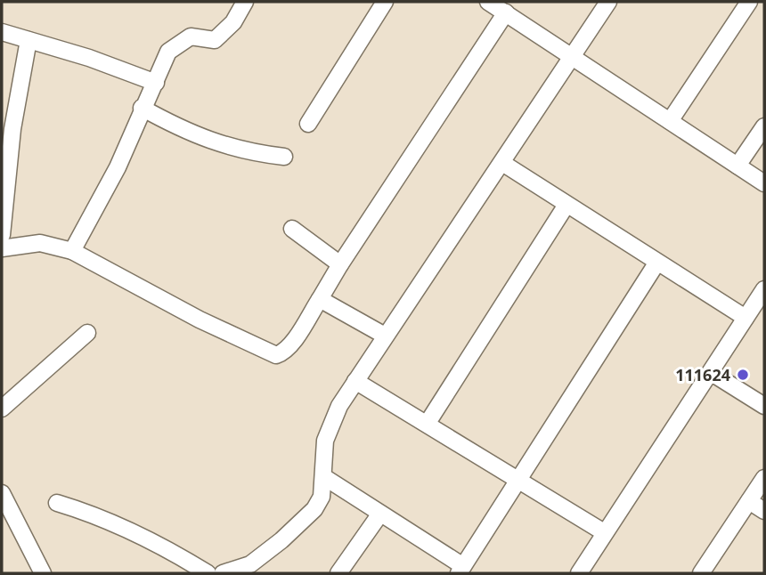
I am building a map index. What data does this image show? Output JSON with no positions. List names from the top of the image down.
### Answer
{
  "places": ["111624"]
}
